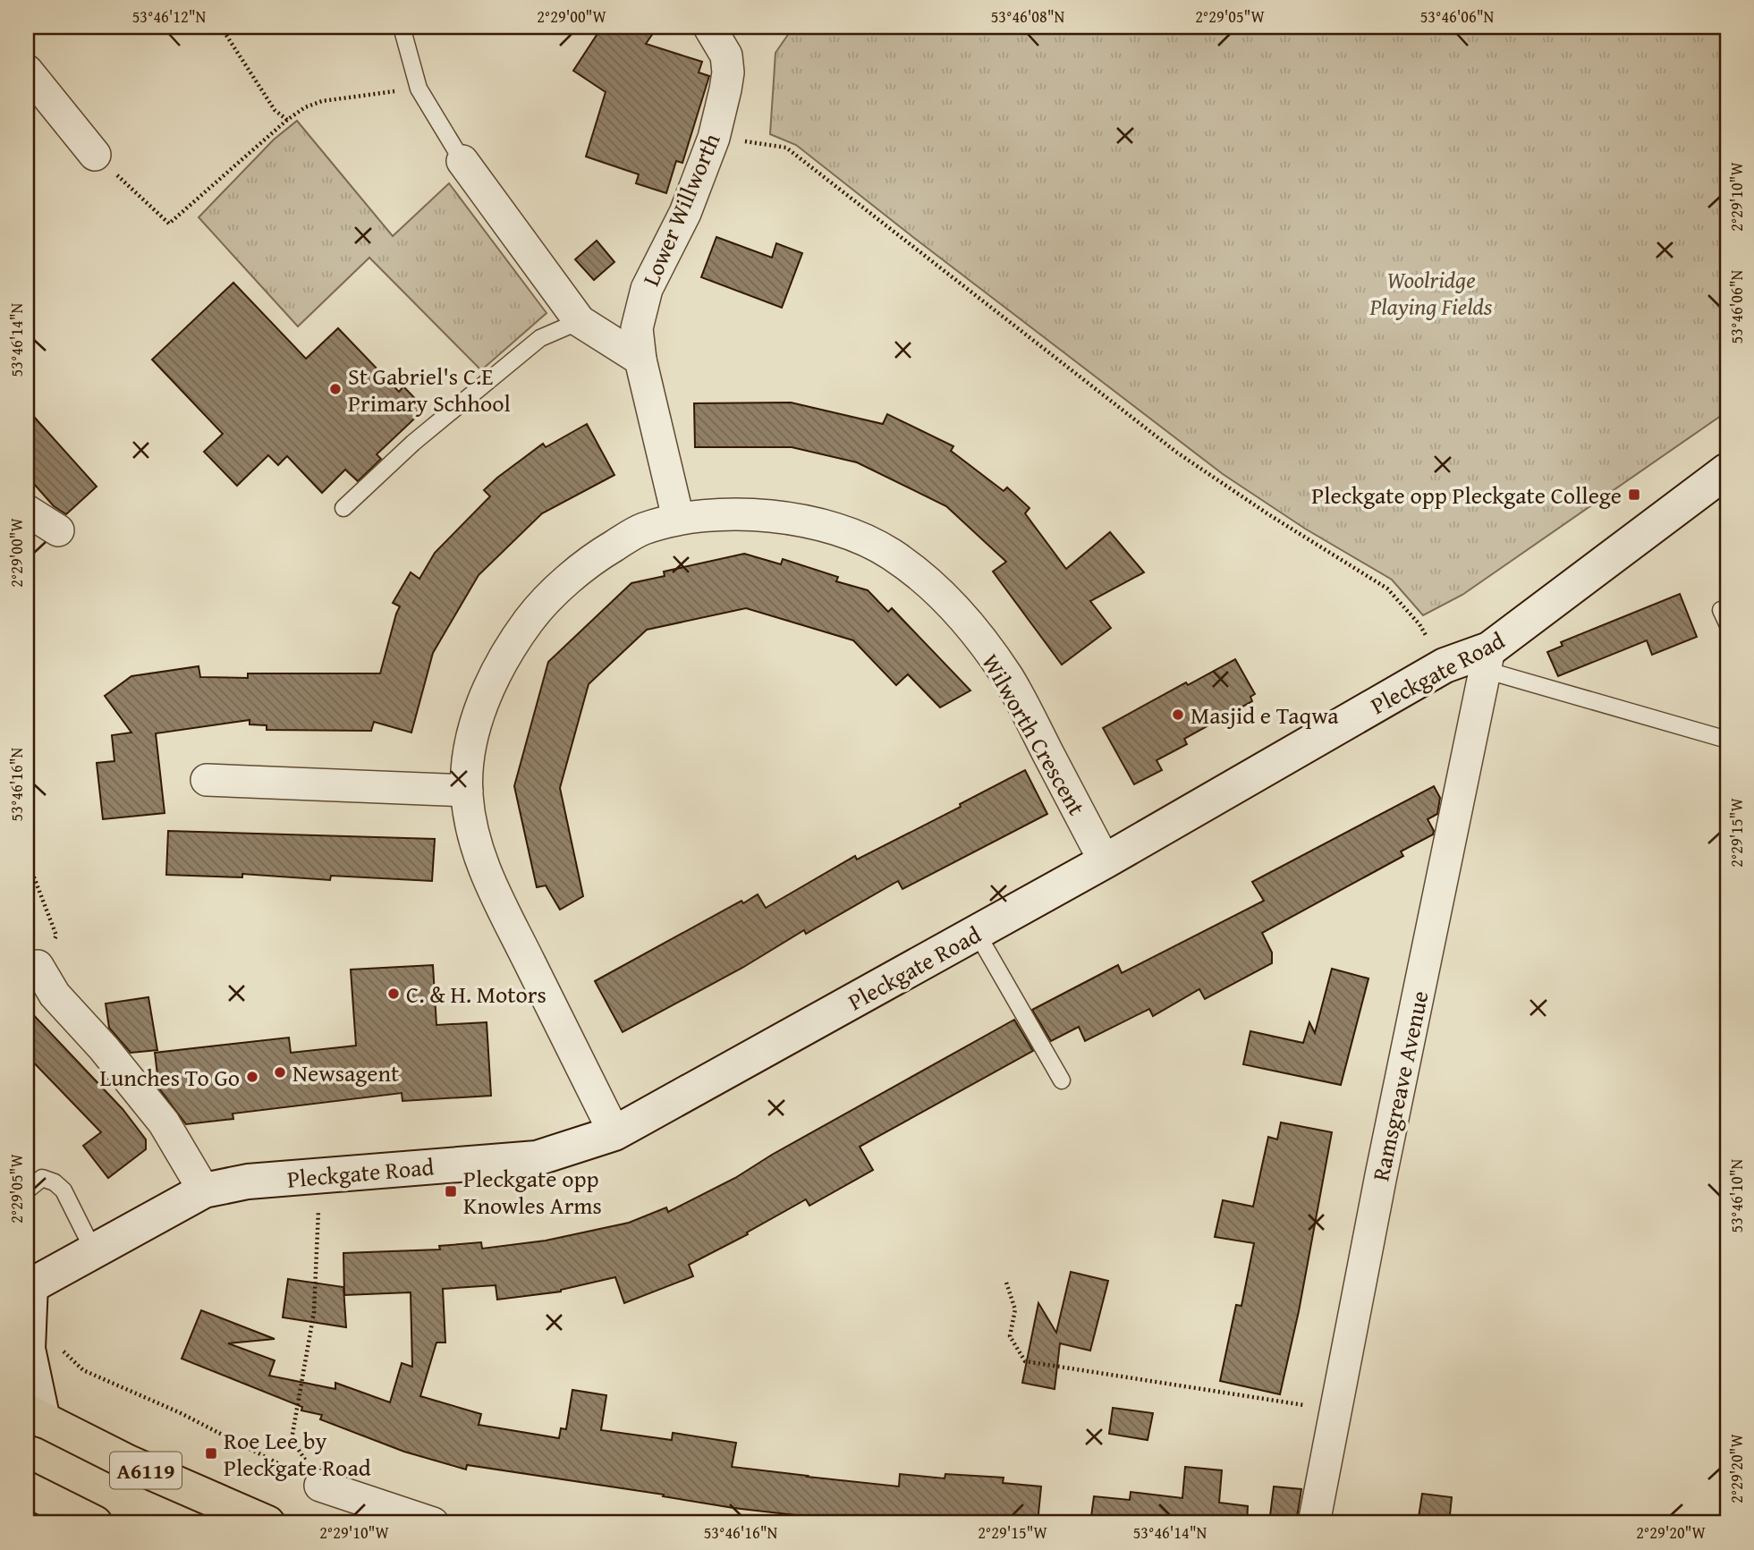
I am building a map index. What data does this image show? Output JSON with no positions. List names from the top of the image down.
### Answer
{
  "streets": {
    "highway": ["A6119"],
    "main road": ["Pleckgate Road"],
    "street": ["Lower Willworth", "Wilworth Crescent", "Ramsgreave Avenue"]
  },
  "crossings": [
    ["Lower Willworth", "Wilworth Crescent"],
    ["Pleckgate Road", "Wilworth Crescent"],
    ["Pleckgate Road", "Ramsgreave Avenue"]
  ],
  "parks": ["Woolridge Playing Fields"],
  "places": {
    "other": [
      "St Gabriel's C.E Primary Schhool",
      "Masjid e Taqwa",
      "C. & H. Motors",
      "Newsagent",
      "Lunches To Go"
    ],
    "transit": ["Pleckgate opp Pleckgate College", "Pleckgate opp Knowles Arms", "Roe Lee by Pleckgate Road"]
  },
  "coordinates": [
    "53°46'12\"N",
    "2°29'00\"W",
    "53°46'08\"N",
    "2°29'05\"W",
    "53°46'06\"N",
    "2°29'10\"W",
    "53°46'14\"N",
    "53°46'16\"N",
    "2°29'15\"W",
    "53°46'10\"N",
    "2°29'20\"W"
  ]
}
